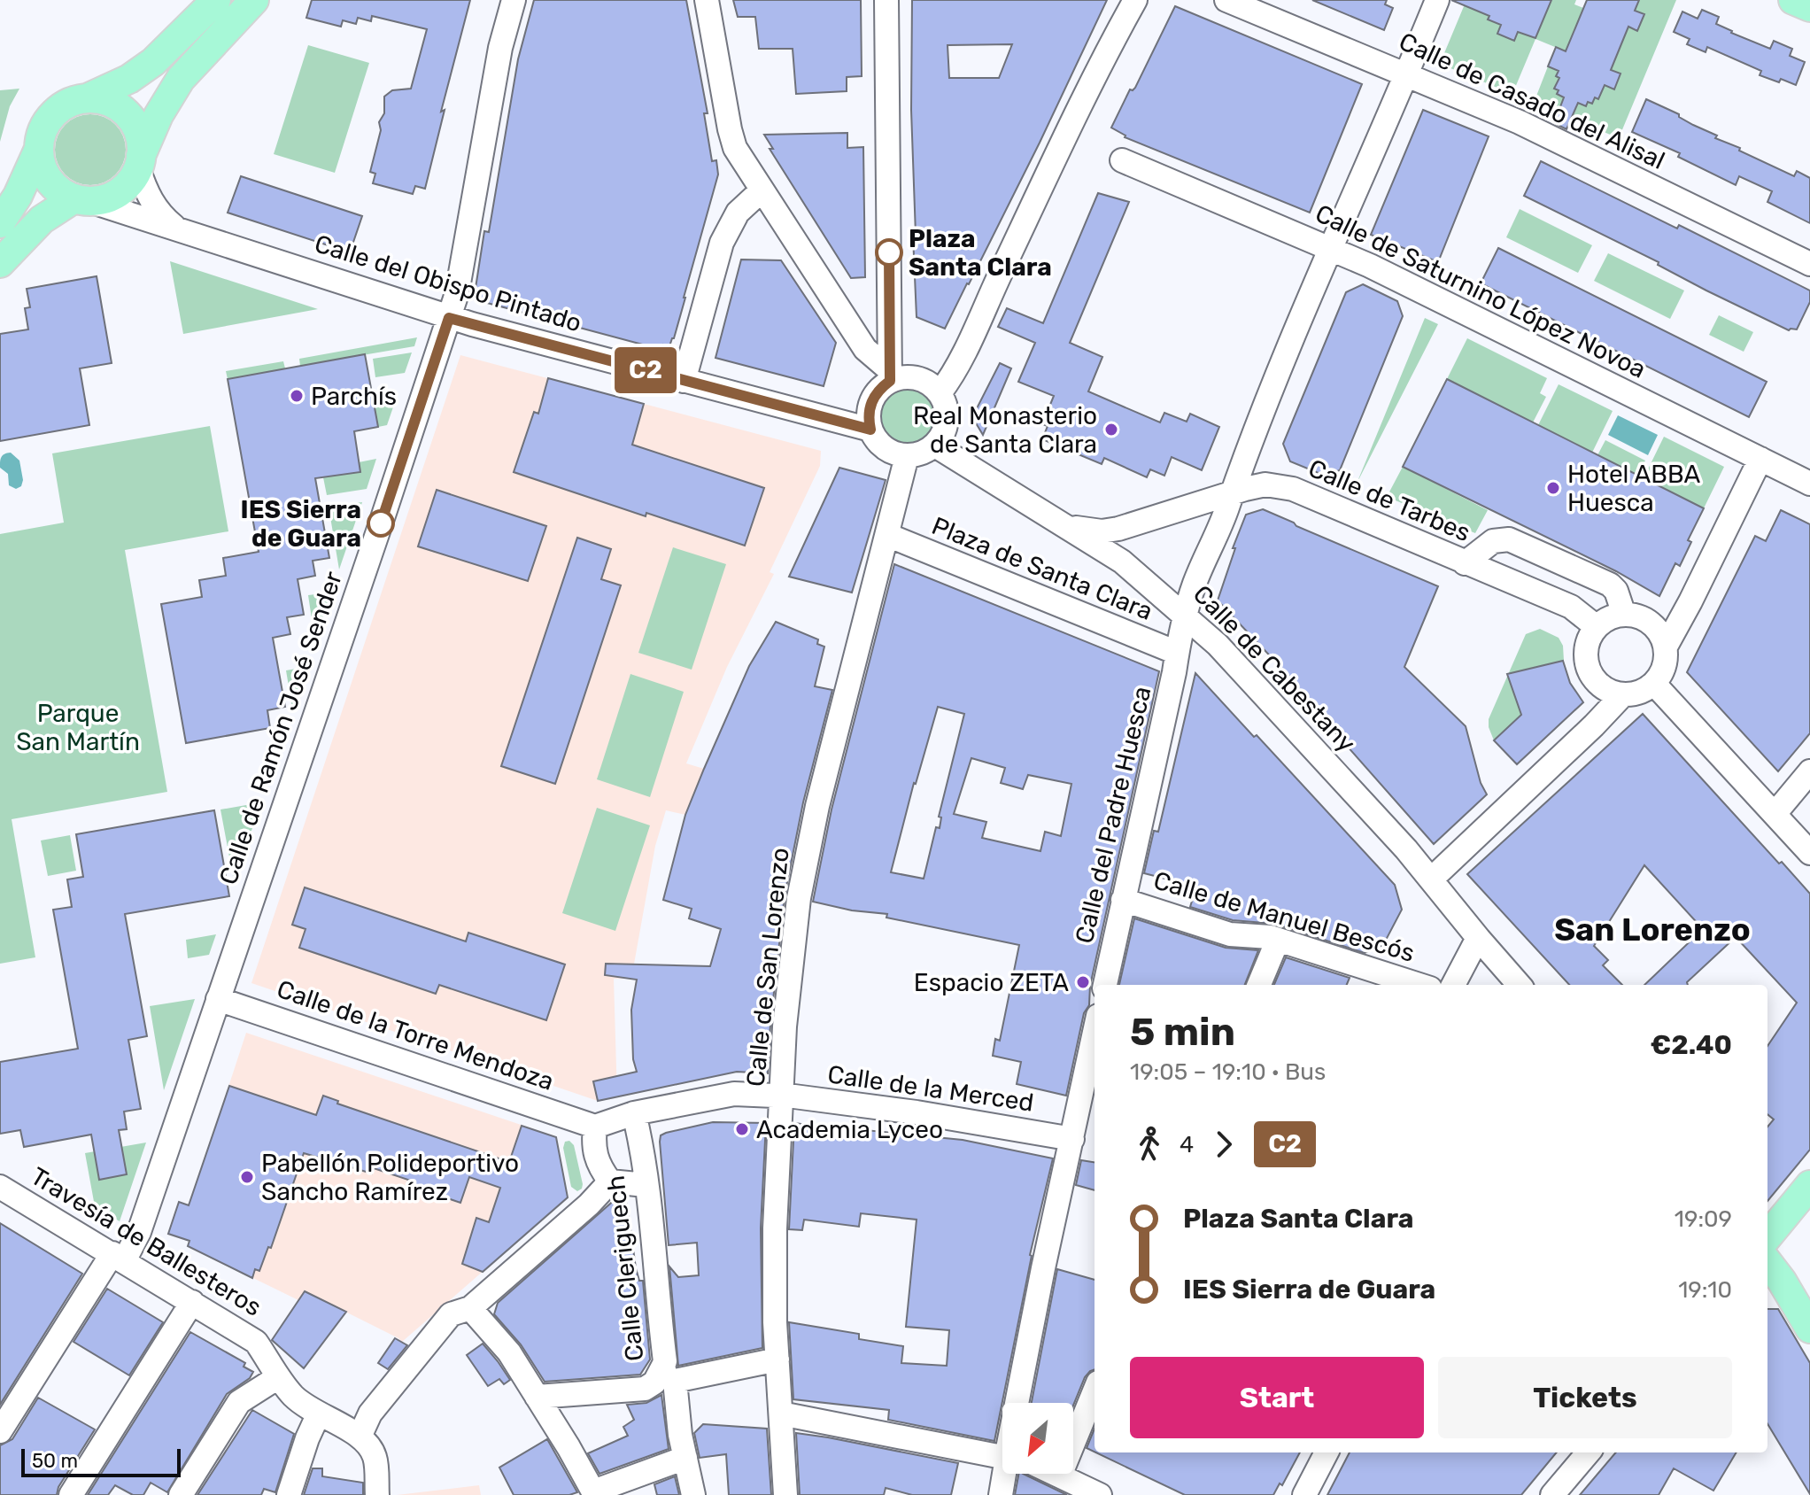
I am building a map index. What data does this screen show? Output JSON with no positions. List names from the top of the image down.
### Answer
{
  "streets": {
    "street": [
      "Calle de Casado del Alisal",
      "Calle del Obispo Pintado",
      "Calle de Saturnino López Novoa",
      "Calle de Tarbes",
      "Plaza de Santa Clara",
      "Calle de Cabestany",
      "Calle de Ramón José Sender",
      "Calle del Padre Huesca",
      "Calle de Manuel Bescós",
      "Calle de San Lorenzo",
      "Calle de la Torre Mendoza",
      "Calle de la Merced",
      "Travesía de Ballesteros",
      "Calle Cleriguech"
    ]
  },
  "crossings": [
    ["Calle de Casado del Alisal", "Calle del Padre Huesca"],
    ["Calle del Obispo Pintado", "Calle de Cabestany"],
    ["Calle del Obispo Pintado", "Calle de Ramón José Sender"],
    ["Calle del Obispo Pintado", "Calle de San Lorenzo"],
    ["Calle de Saturnino López Novoa", "Calle del Padre Huesca"],
    ["Calle de Tarbes", "Calle de Cabestany"],
    ["Calle de Tarbes", "Calle del Padre Huesca"],
    ["Plaza de Santa Clara", "Calle del Padre Huesca"],
    ["Plaza de Santa Clara", "Calle de San Lorenzo"],
    ["Calle de Cabestany", "Calle del Padre Huesca"],
    ["Calle de Cabestany", "Calle de San Lorenzo"],
    ["Calle de Ramón José Sender", "Calle de la Torre Mendoza"],
    ["Calle de Ramón José Sender", "Travesía de Ballesteros"],
    ["Calle del Padre Huesca", "Calle de Manuel Bescós"],
    ["Calle de San Lorenzo", "Calle de la Merced"],
    ["Calle de la Torre Mendoza", "Calle de la Merced"],
    ["Calle de la Merced", "Calle Cleriguech"]
  ],
  "districts": ["San Lorenzo"],
  "parks": ["Parque San Martín"],
  "places": [
    "Plaza Santa Clara",
    "Parchís",
    "Real Monasterio de Santa Clara",
    "Hotel ABBA Huesca",
    "IES Sierra de Guara",
    "Espacio ZETA",
    "Academia Lyceo",
    "Pabellón Polideportivo Sancho Ramírez"
  ],
  "lines": ["bus line C2"],
  "scale_bar": "50 m",
  "north": "bottom left",
  "page": {
    "on_map": "C2",
    "heading": ["5 min", "19:05 – 19:10 · Bus", "€2.40"],
    "legs": ["4", "C2"],
    "list": [
      {
        "name": "Plaza Santa Clara",
        "value": "19:09"
      },
      {
        "name": "IES Sierra de Guara",
        "value": "19:10"
      }
    ],
    "buttons": ["Start", "Tickets"],
    "scale": "50 m"
  }
}
